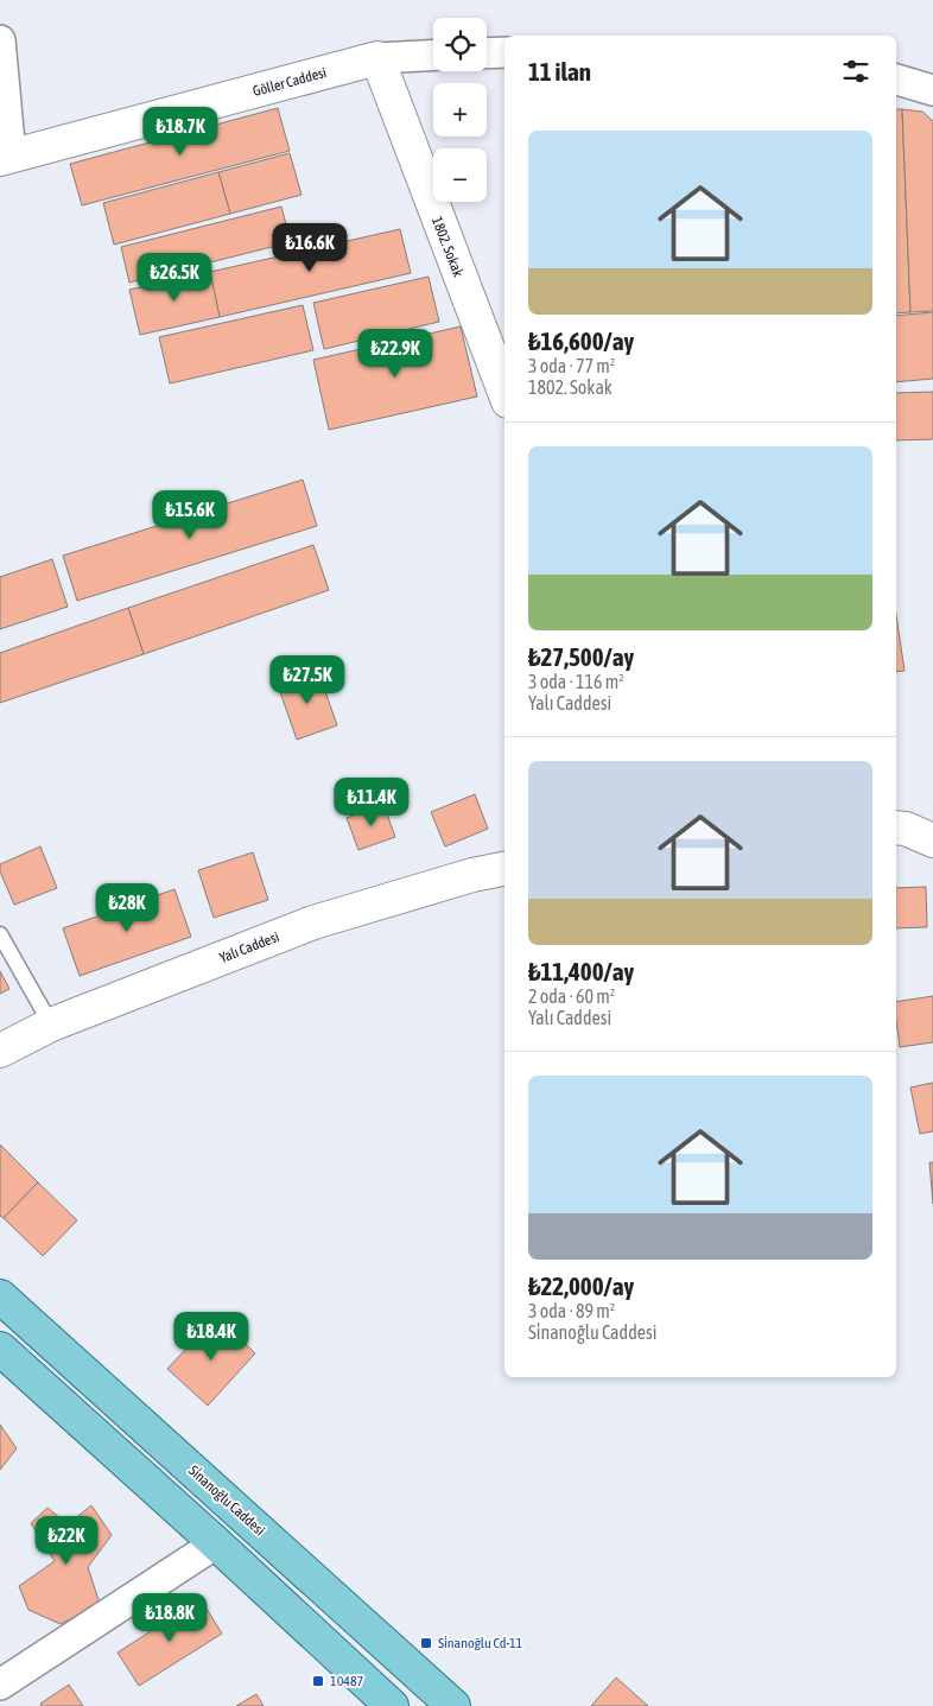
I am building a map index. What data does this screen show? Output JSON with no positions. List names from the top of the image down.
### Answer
{
  "streets": {
    "main road": ["Si̇nanoğlu Caddesi"],
    "street": ["Göller Caddesi", "1802. Sokak", "Yalı Caddesi"]
  },
  "crossings": [
    ["Göller Caddesi", "1802. Sokak"]
  ],
  "places": {
    "transit": ["Si̇nanoğlu Cd-11", "10487"]
  },
  "page": {
    "map_buttons": ["+", "−"],
    "heading": "11 ilan",
    "price": [
      "₺18.7K",
      "₺16.6K",
      "₺26.5K",
      "₺22.9K",
      "₺15.6K",
      "₺27.5K",
      "₺11.4K",
      "₺28K",
      "₺18.4K",
      "₺22K",
      "₺18.8K"
    ],
    "list": [
      {
        "name": "₺16,600/ay",
        "note": "3 oda · 77 m² · 1802. Sokak"
      },
      {
        "name": "₺27,500/ay",
        "note": "3 oda · 116 m² · Yalı Caddesi"
      },
      {
        "name": "₺11,400/ay",
        "note": "2 oda · 60 m² · Yalı Caddesi"
      },
      {
        "name": "₺22,000/ay",
        "note": "3 oda · 89 m² · Si̇nanoğlu Caddesi"
      }
    ]
  }
}
